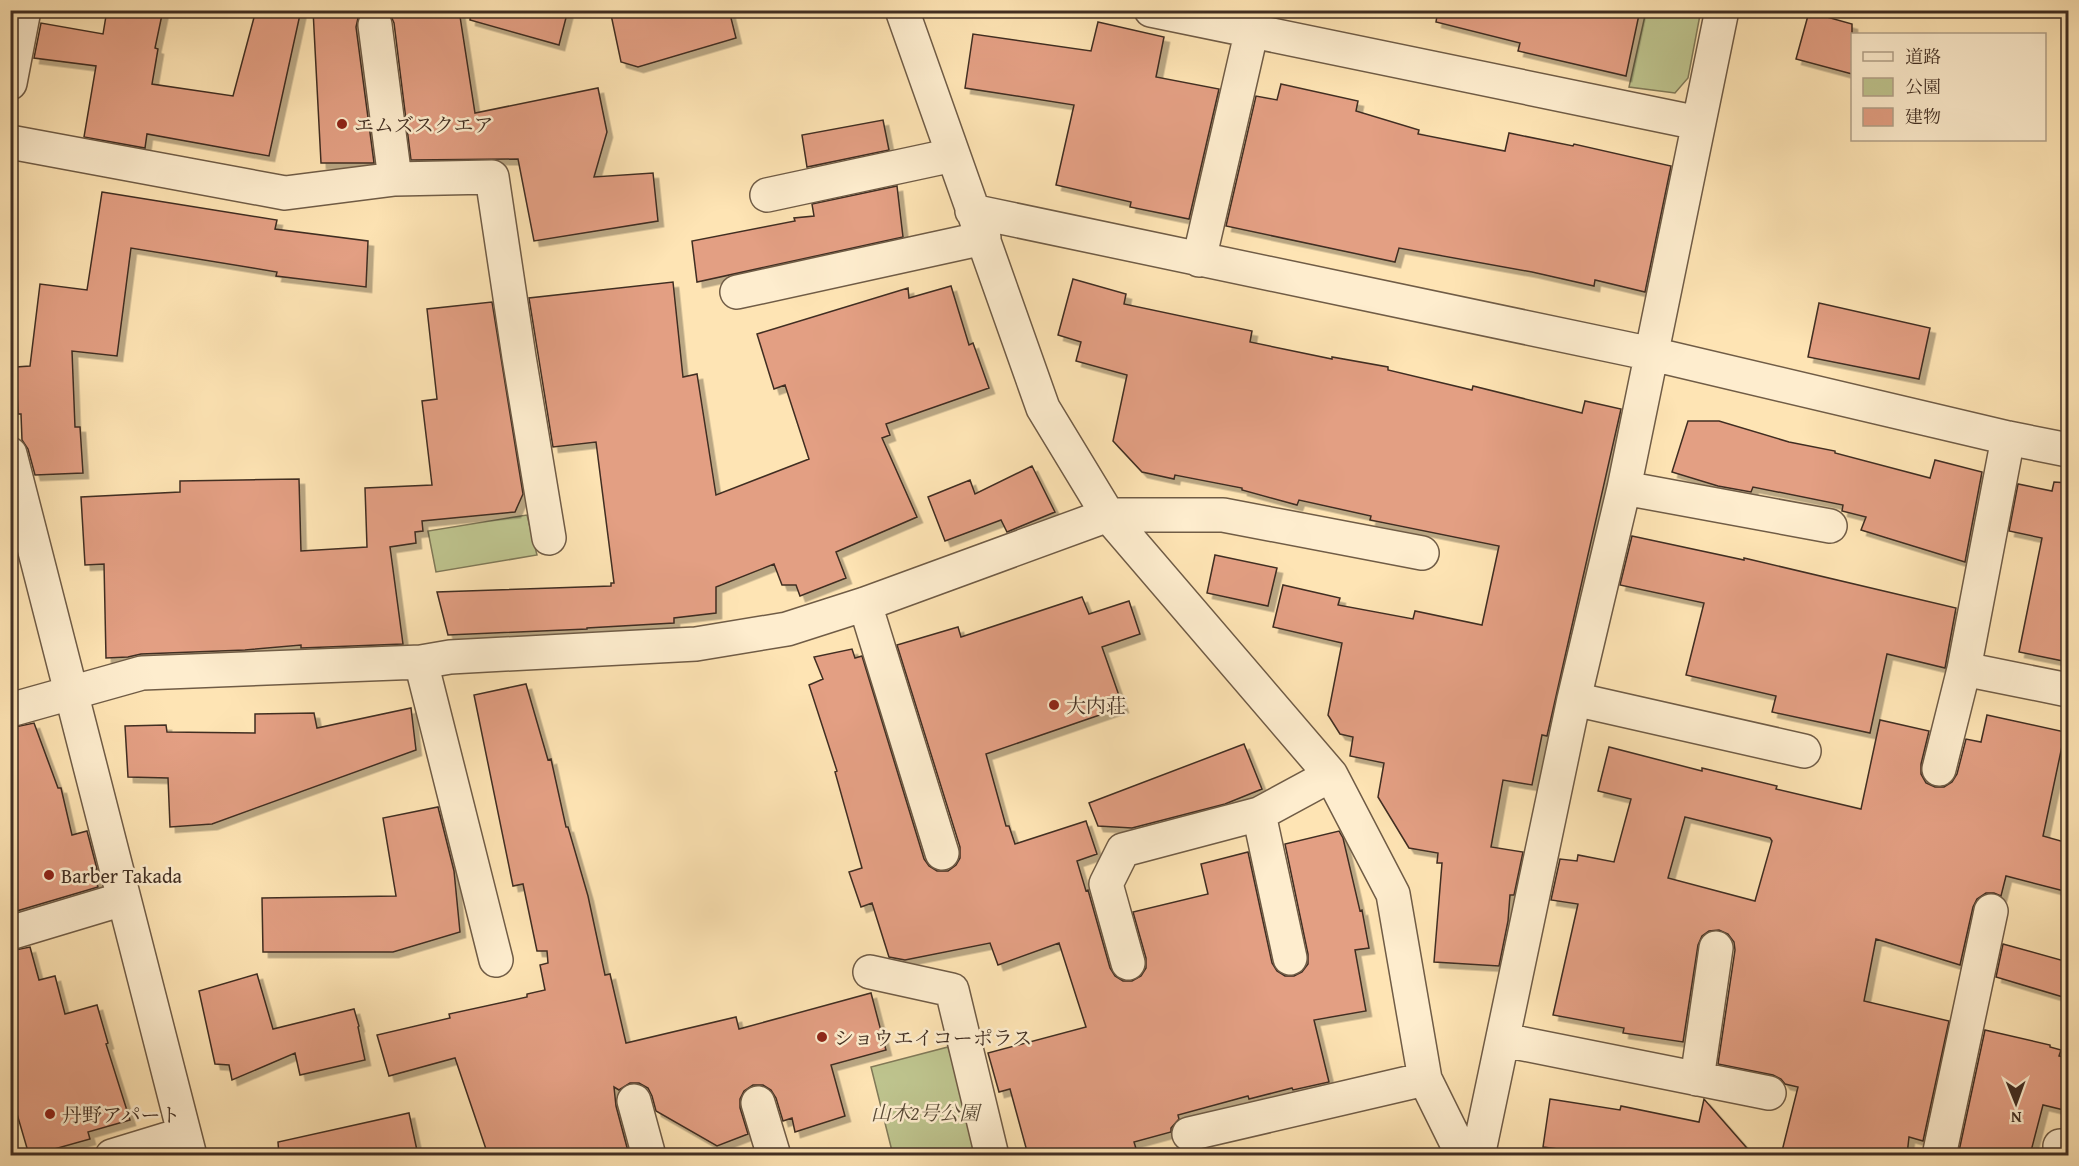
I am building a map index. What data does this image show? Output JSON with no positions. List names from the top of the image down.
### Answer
{
  "parks": ["山木2号公園"],
  "places": [
    "エムズスクエア",
    "大内荘",
    "Barber Takada",
    "ショウエイコーポラス",
    "丹野アパート"
  ],
  "legend": ["道路", "公園", "建物"],
  "north": "bottom"
}
